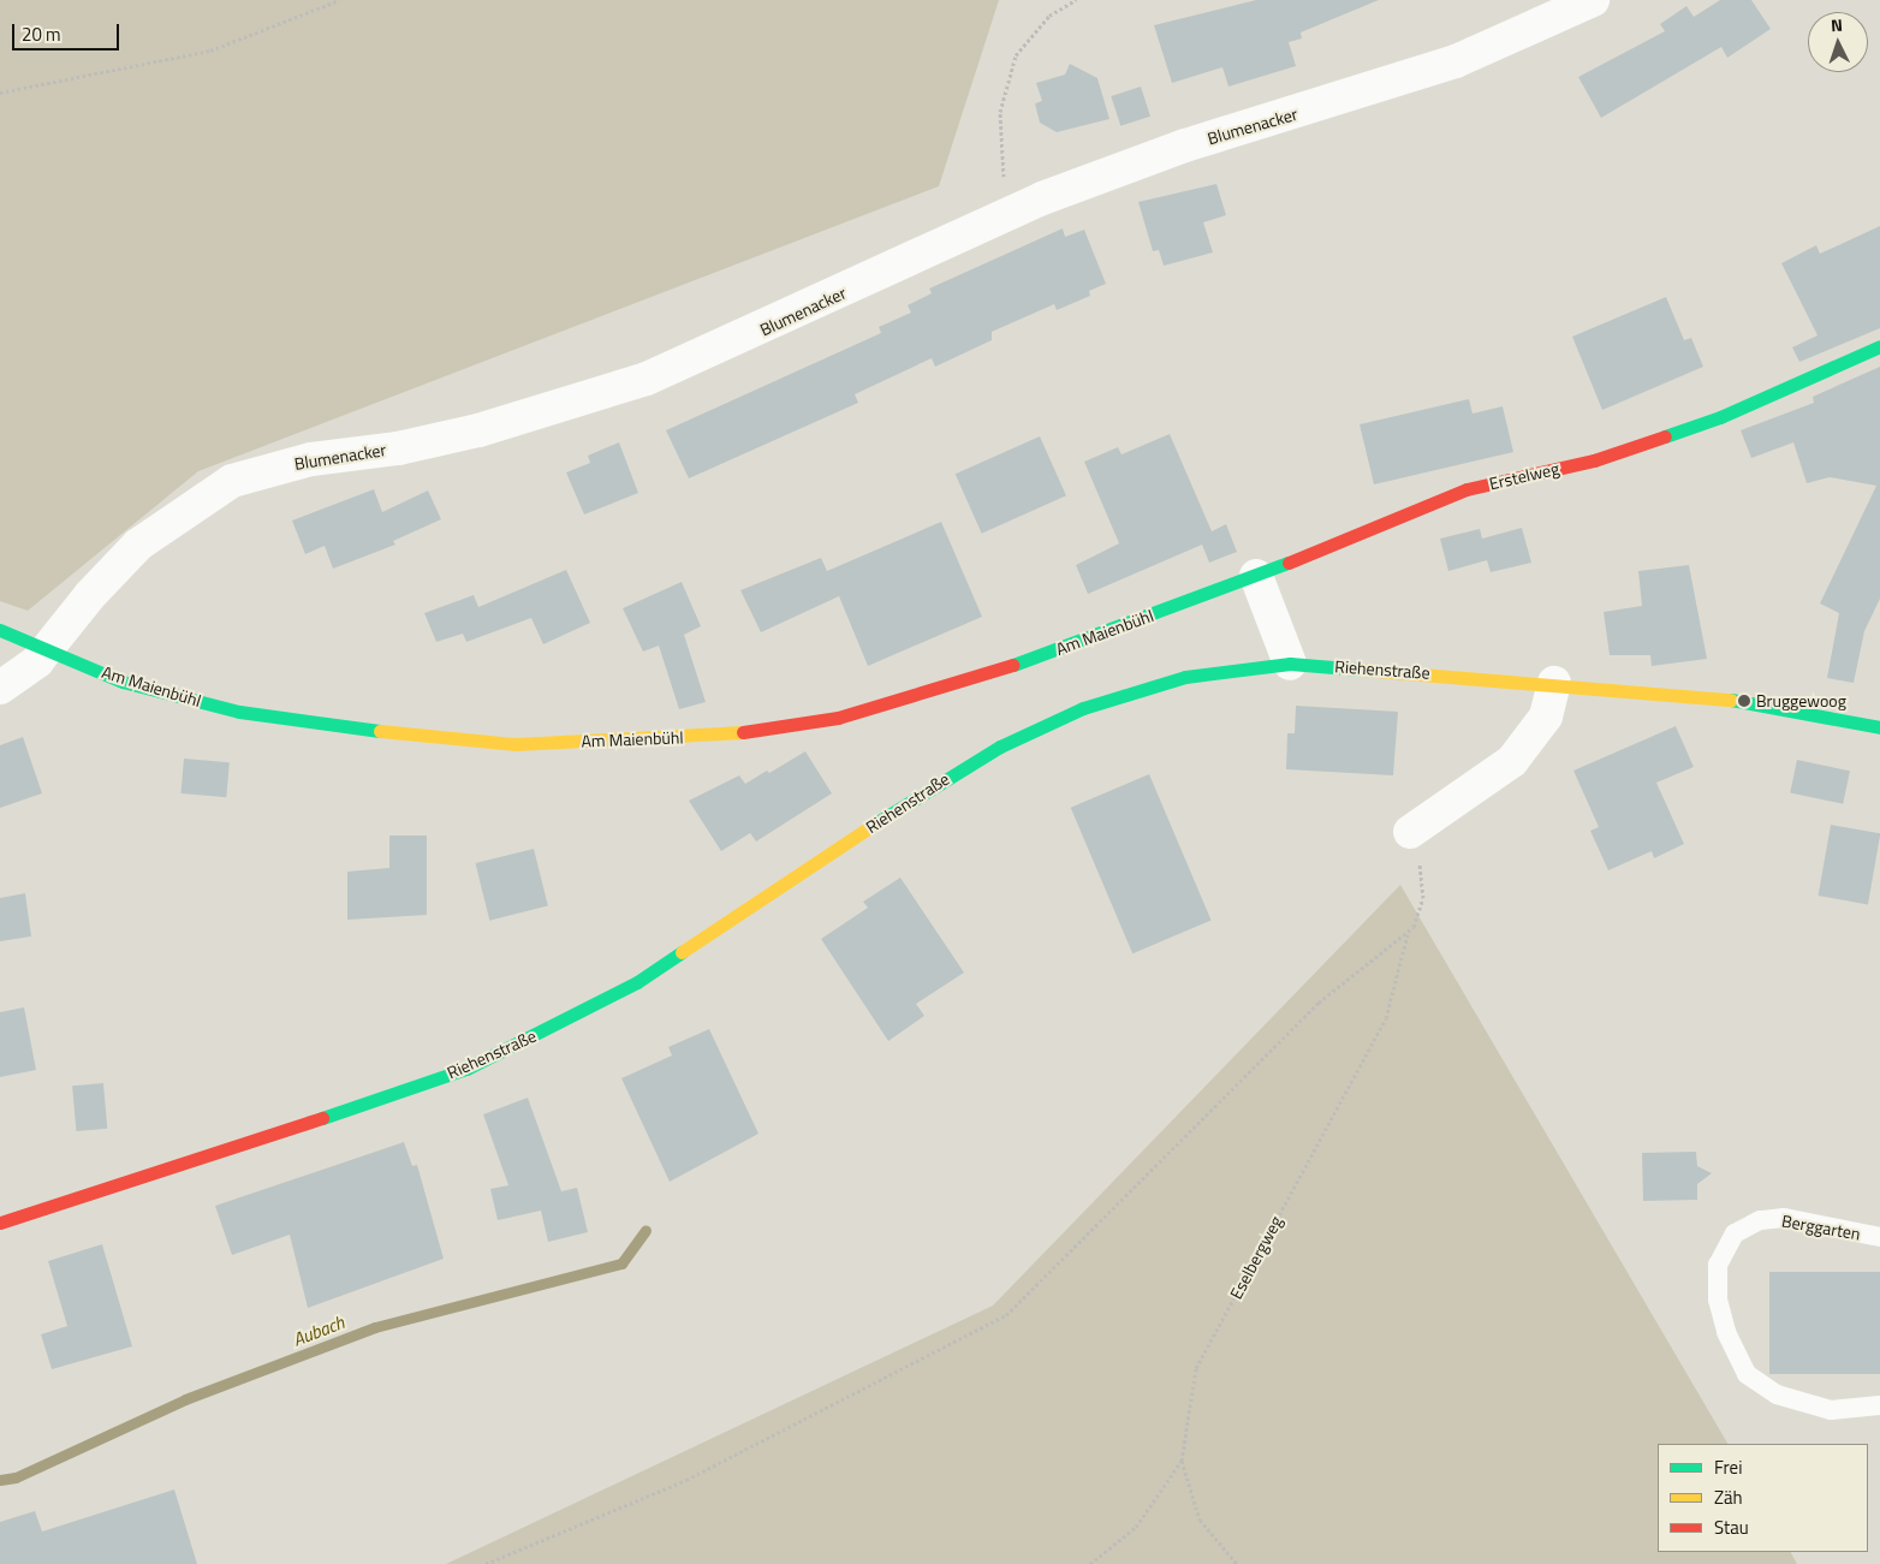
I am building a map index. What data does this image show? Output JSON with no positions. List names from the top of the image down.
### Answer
{
  "streets": {
    "street": [
      "Blumenacker",
      "Erstelweg",
      "Am Maienbühl",
      "Riehenstraße"
    ],
    "lane": ["Berggarten"],
    "path": ["Eselbergweg"]
  },
  "crossings": [
    ["Blumenacker", "Am Maienbühl"],
    ["Erstelweg", "Am Maienbühl"]
  ],
  "water": ["Aubach"],
  "places": ["Bruggewoog"],
  "legend": ["Frei", "Zäh", "Stau"],
  "scale_bar": "20 m",
  "north": "top"
}
